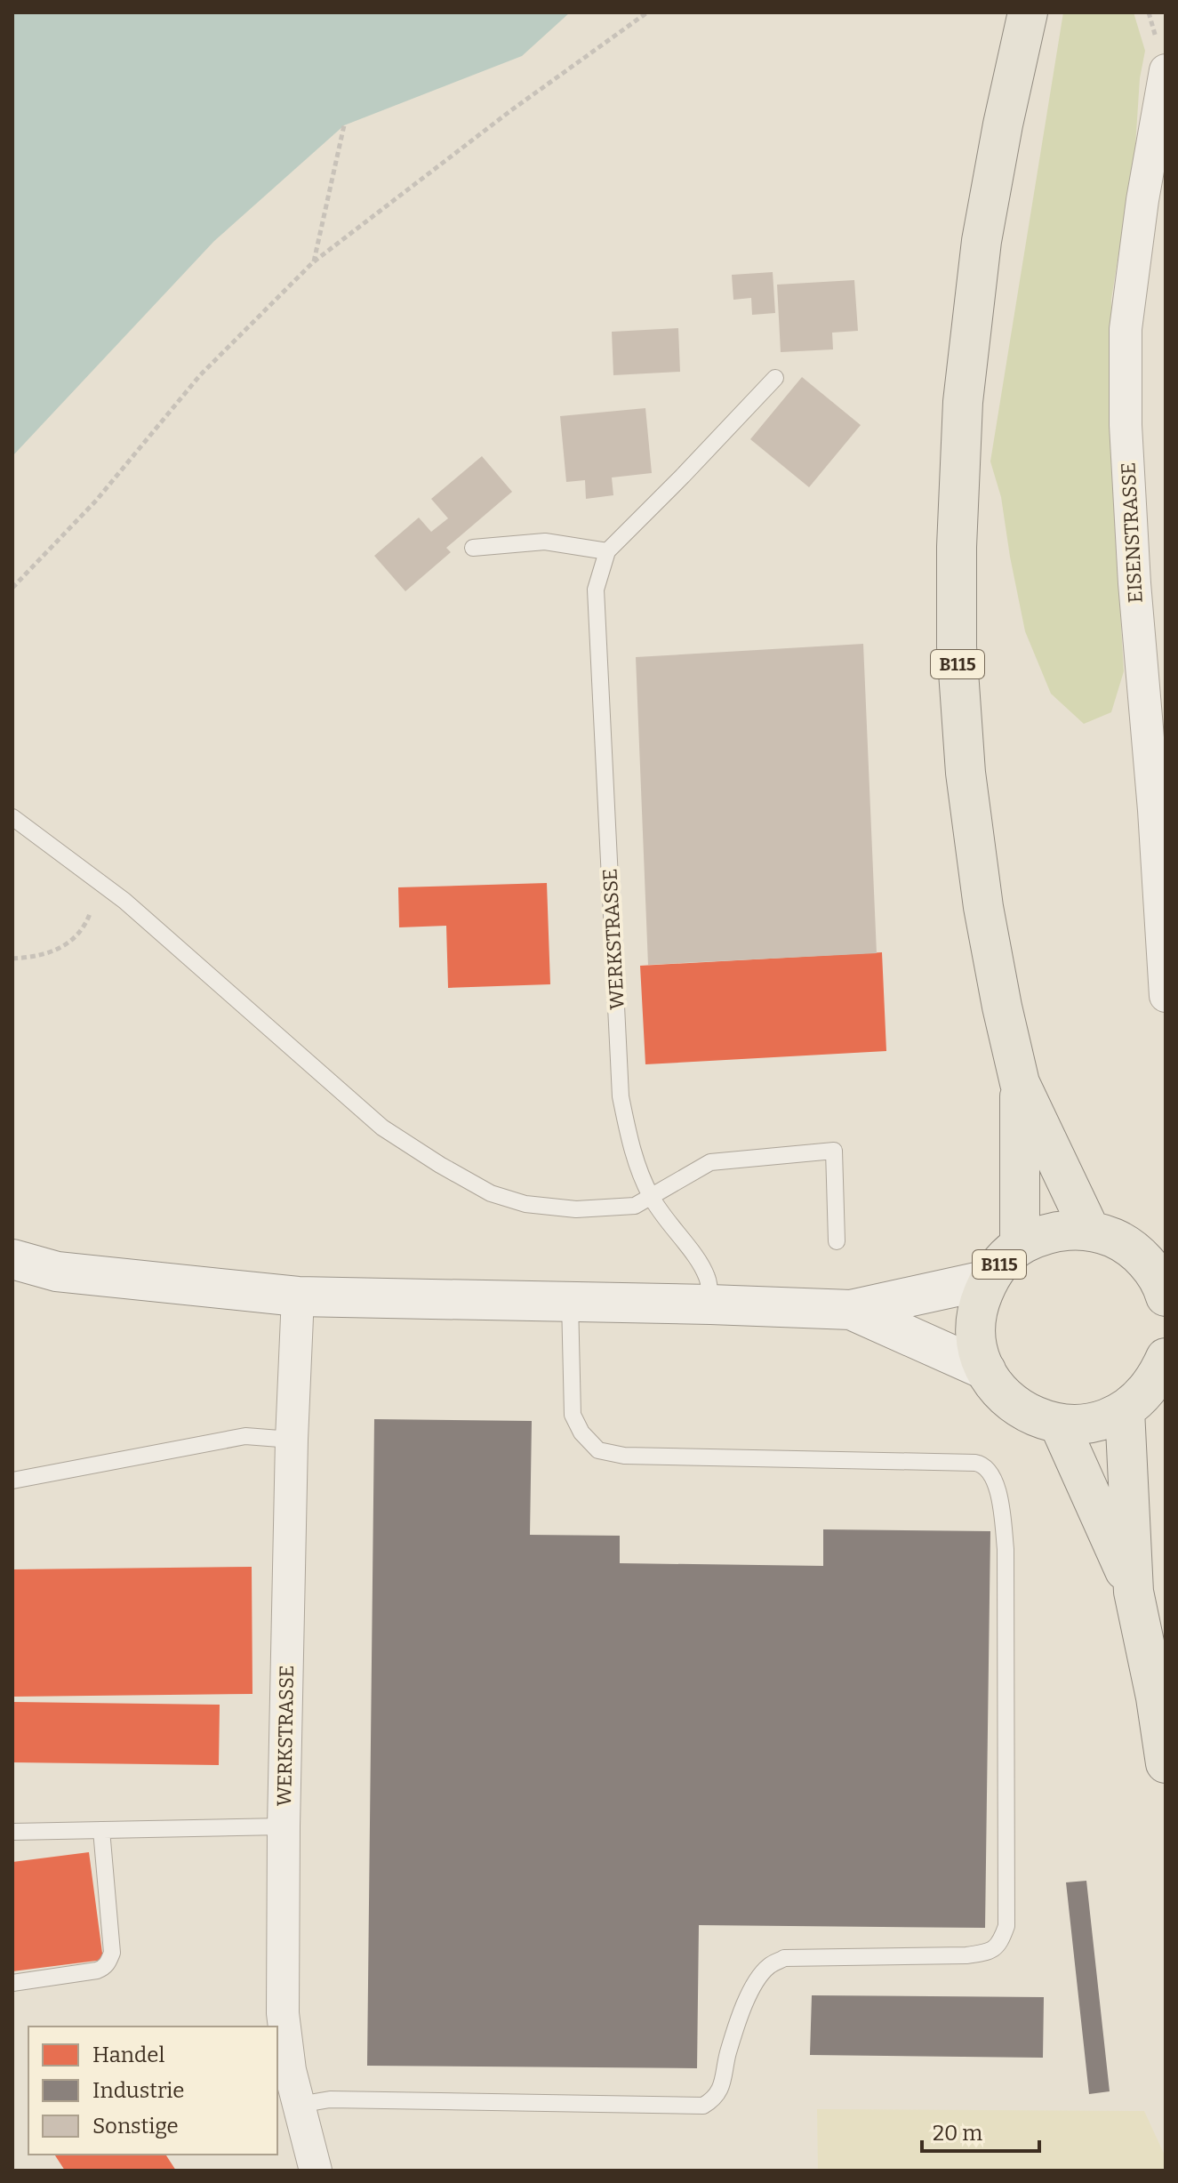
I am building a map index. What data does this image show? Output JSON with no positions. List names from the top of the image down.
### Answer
{
  "streets": {
    "main road": ["B115"],
    "street": ["EISENSTRASSE", "WERKSTRASSE"]
  },
  "legend": ["Handel", "Industrie", "Sonstige"],
  "scale_bar": "20 m"
}
